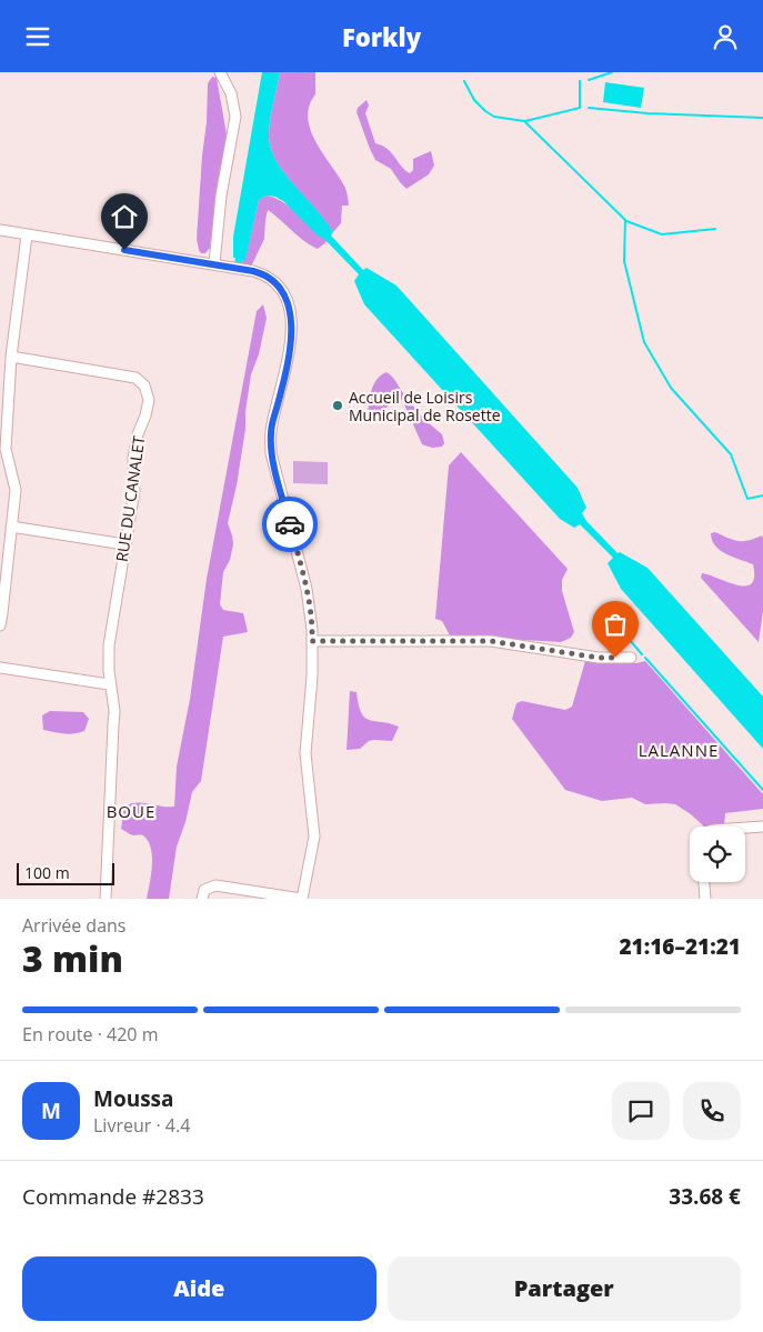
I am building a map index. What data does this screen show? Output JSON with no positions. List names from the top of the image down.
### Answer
{
  "streets": {
    "street": ["RUE DU CANALET"]
  },
  "districts": ["LALANNE", "BOUE"],
  "places": ["Accueil de Loisirs Municipal de Rosette"],
  "scale_bar": "100 m",
  "page": {
    "header": "Forkly",
    "scale": "100 m",
    "heading": ["3 min", "Arrivée dans", "21:16–21:21"],
    "panel": [
      "Moussa",
      "Livreur · 4.4",
      "Commande #2833",
      "33.68 €"
    ],
    "bar": "En route · 420 m",
    "round": "M",
    "buttons": ["Aide", "Partager"]
  }
}
